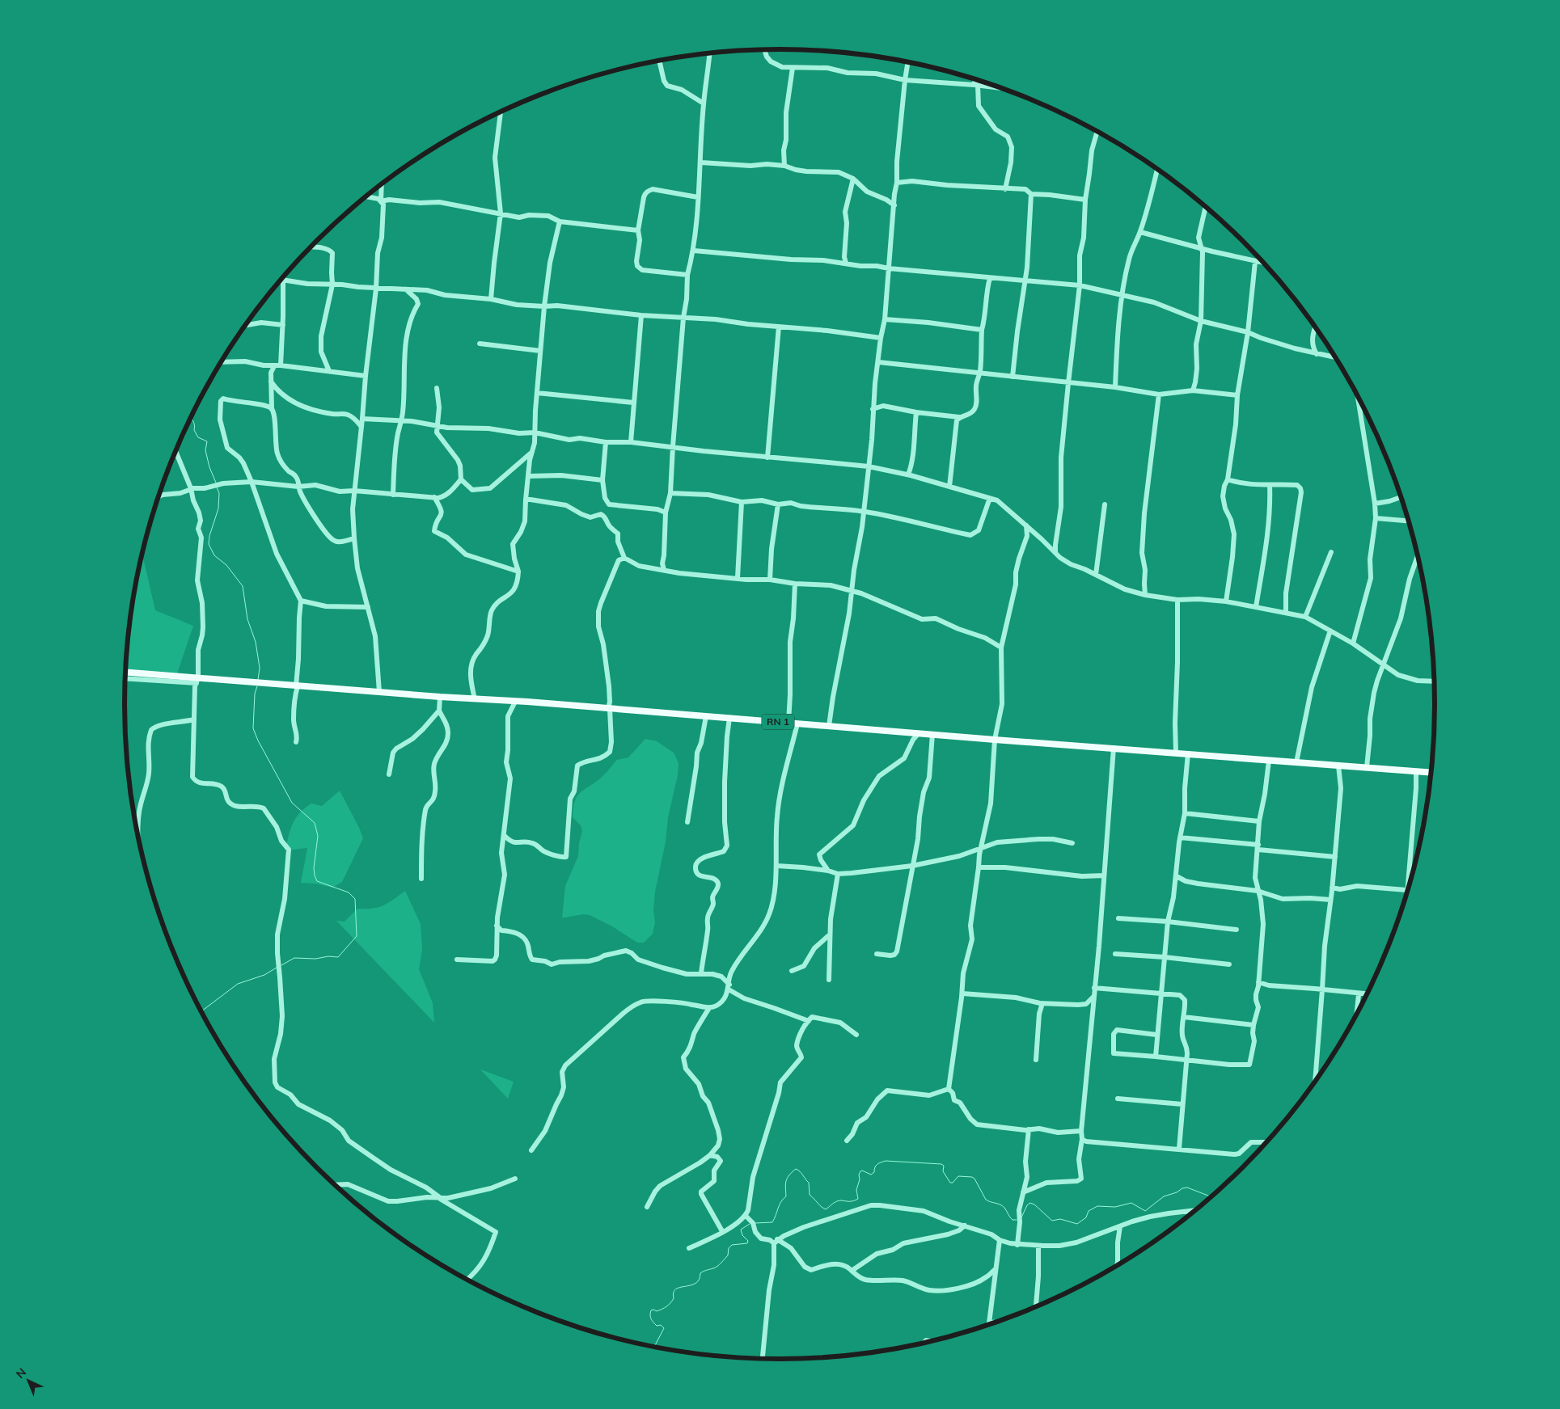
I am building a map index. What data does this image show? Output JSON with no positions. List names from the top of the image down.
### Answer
{
  "streets": {
    "main road": ["RN 1"]
  },
  "north": "top left"
}
